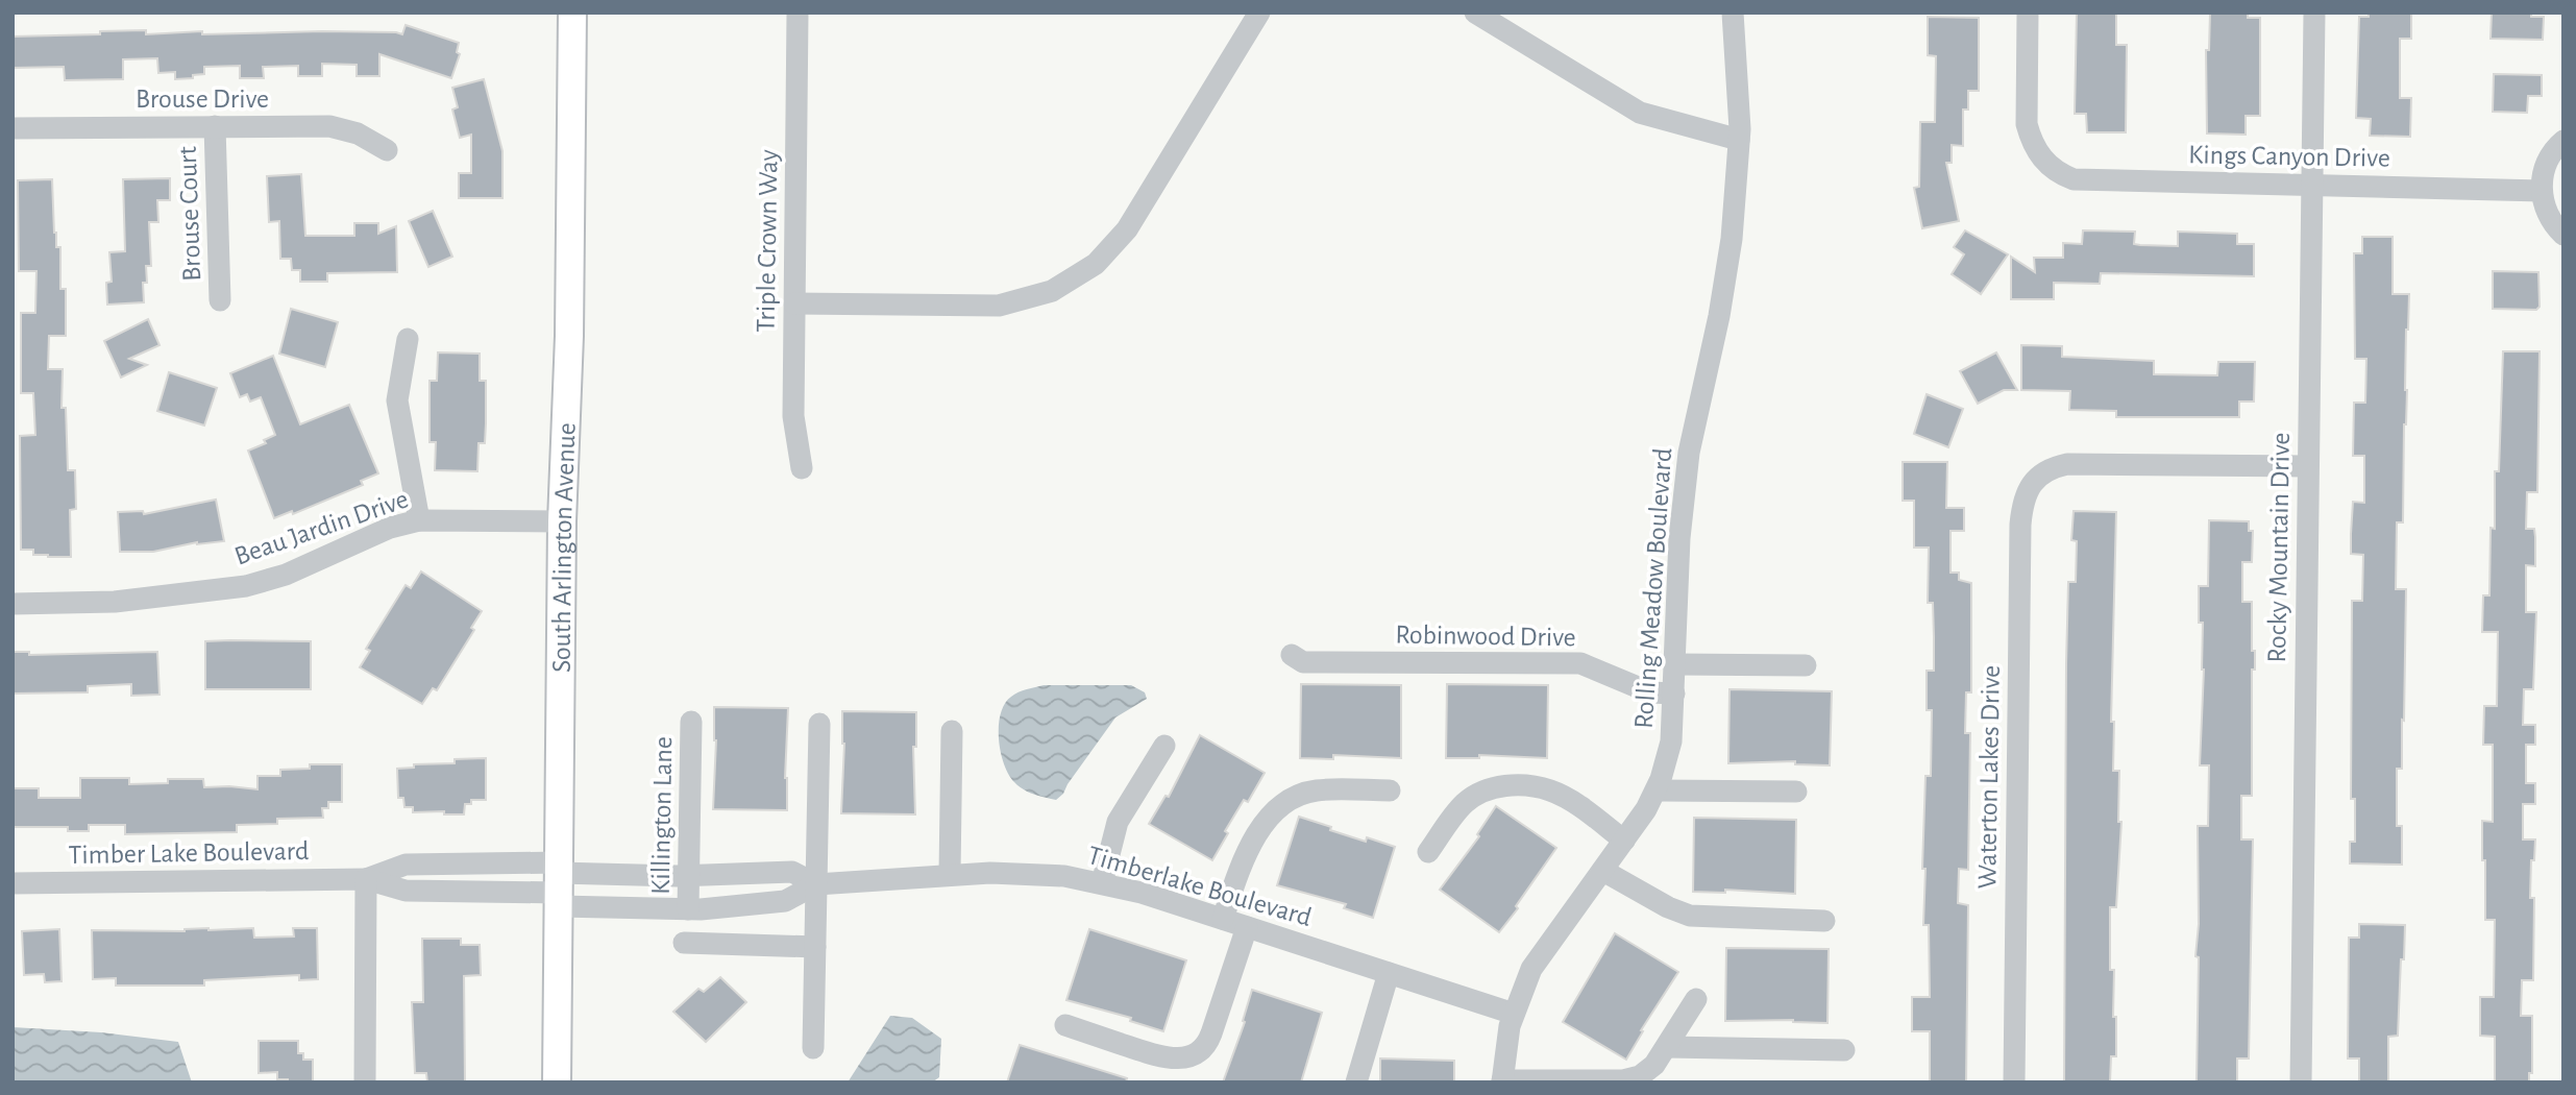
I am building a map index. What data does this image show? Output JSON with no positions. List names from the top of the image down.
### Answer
{
  "streets": {
    "main road": ["South Arlington Avenue"],
    "street": [
      "Brouse Drive",
      "Kings Canyon Drive",
      "Brouse Court",
      "Triple Crown Way",
      "Beau Jardin Drive",
      "Rocky Mountain Drive",
      "Rolling Meadow Boulevard",
      "Robinwood Drive",
      "Waterton Lakes Drive",
      "Killington Lane",
      "Timber Lake Boulevard",
      "Timberlake Boulevard"
    ]
  },
  "crossings": [
    ["Brouse Drive", "Brouse Court"],
    ["Kings Canyon Drive", "Rocky Mountain Drive"],
    ["Beau Jardin Drive", "South Arlington Avenue"],
    ["South Arlington Avenue", "Timber Lake Boulevard"],
    ["Rocky Mountain Drive", "Waterton Lakes Drive"],
    ["Rolling Meadow Boulevard", "Robinwood Drive"],
    ["Rolling Meadow Boulevard", "Timberlake Boulevard"],
    ["Killington Lane", "Timber Lake Boulevard"],
    ["Timber Lake Boulevard", "Timberlake Boulevard"]
  ]
}
